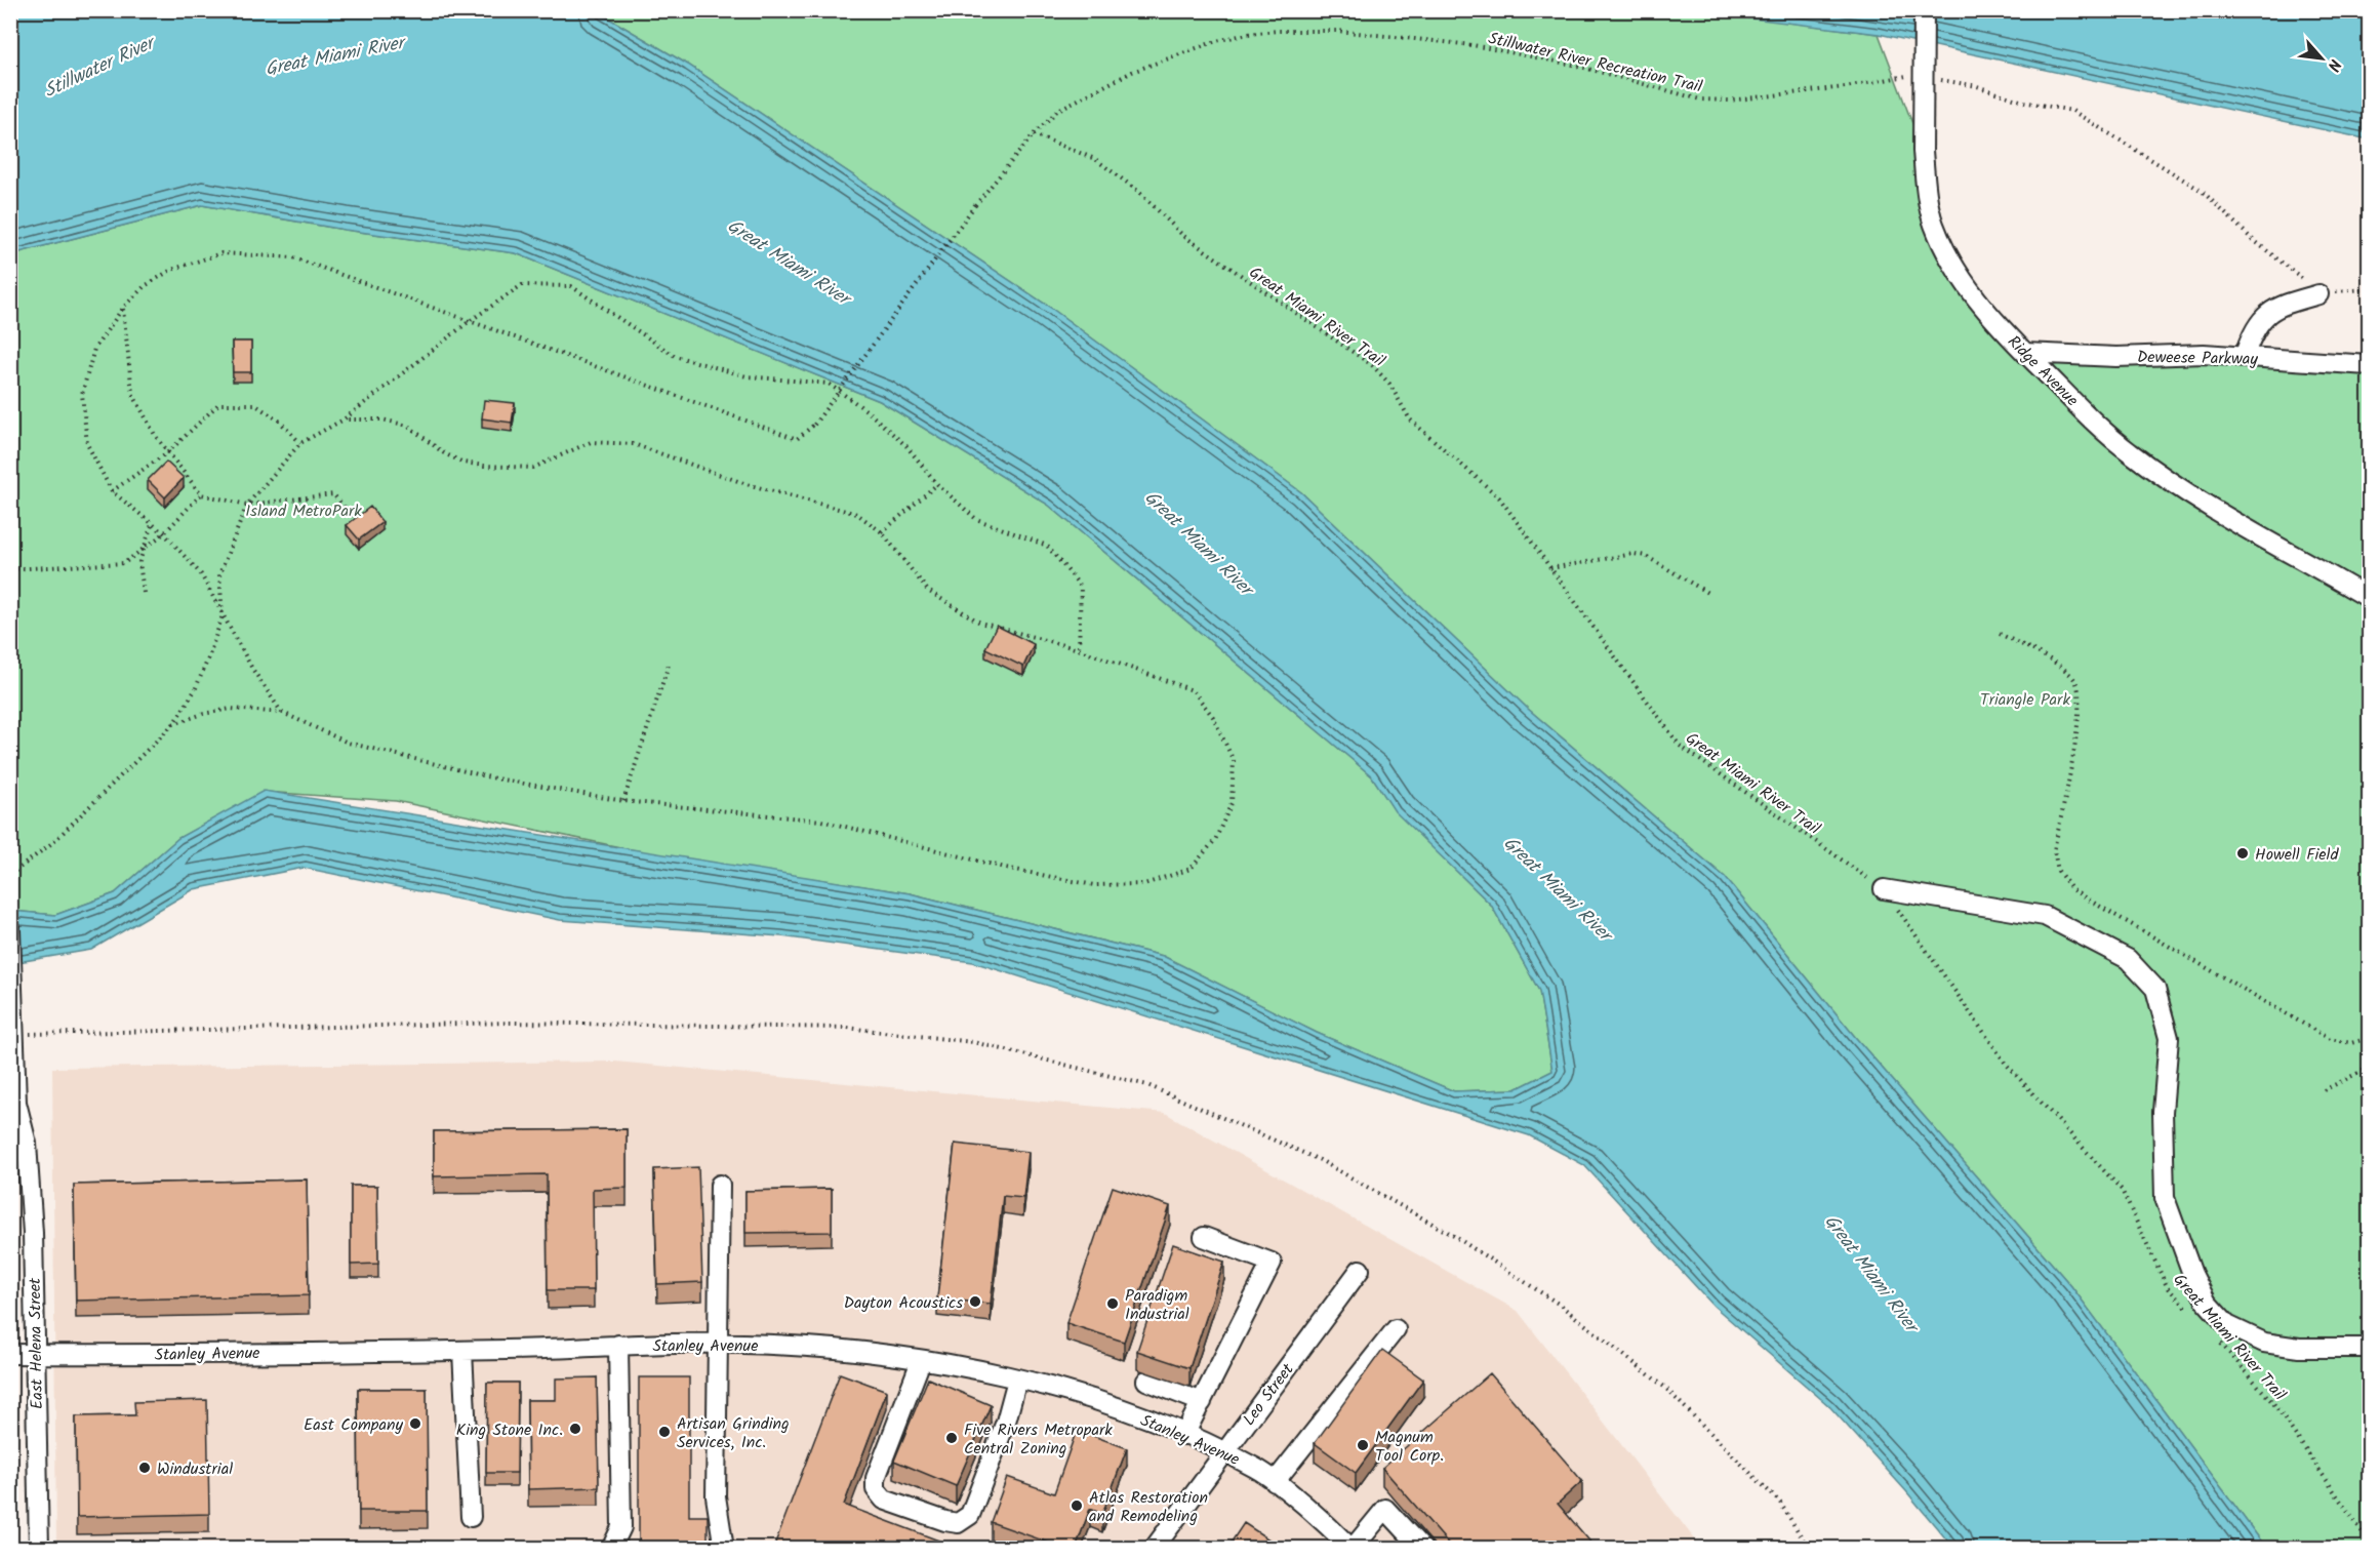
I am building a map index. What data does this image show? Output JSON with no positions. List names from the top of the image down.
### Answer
{
  "streets": {
    "street": [
      "Deweese Parkway",
      "Ridge Avenue",
      "East Helena Street",
      "Stanley Avenue",
      "Leo Street"
    ],
    "path": ["Stillwater River Recreation Trail", "Great Miami River Trail"]
  },
  "crossings": [
    ["Stillwater River Recreation Trail", "Great Miami River Trail"],
    ["Deweese Parkway", "Ridge Avenue"],
    ["East Helena Street", "Stanley Avenue"],
    ["Stanley Avenue", "Leo Street"]
  ],
  "water": ["Great Miami River", "Stillwater River"],
  "parks": ["Island MetroPark", "Triangle Park"],
  "places": [
    "Howell Field",
    "Dayton Acoustics",
    "Paradigm Industrial",
    "East Company",
    "King Stone Inc.",
    "Artisan Grinding Services, Inc.",
    "Five Rivers Metropark Central Zoning",
    "Magnum Tool Corp.",
    "Windustrial",
    "Atlas Restoration and Remodeling"
  ],
  "north": "bottom right"
}
